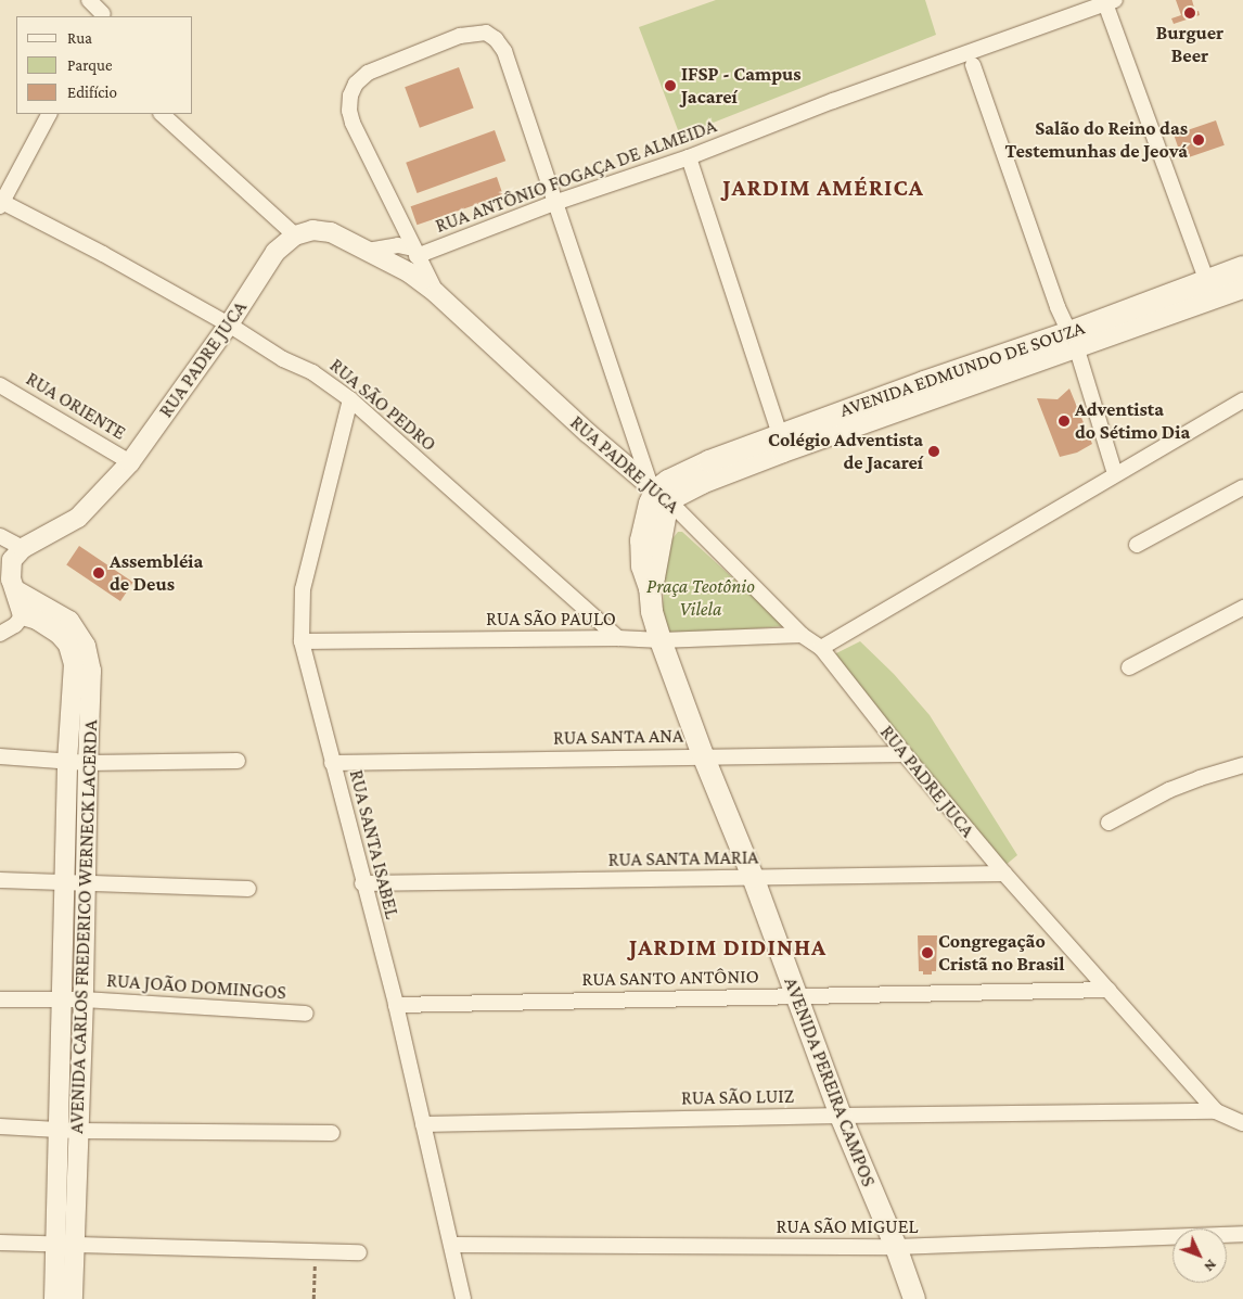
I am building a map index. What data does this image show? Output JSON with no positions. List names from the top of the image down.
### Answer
{
  "streets": {
    "main road": ["AVENIDA EDMUNDO DE SOUZA", "AVENIDA PEREIRA CAMPOS"],
    "street": [
      "RUA ANTÔNIO FOGAÇA DE ALMEIDA",
      "RUA PADRE JUCA",
      "RUA SÃO PEDRO",
      "RUA ORIENTE",
      "RUA SÃO PAULO",
      "RUA SANTA ANA",
      "RUA SANTA ISABEL",
      "RUA SANTA MARIA",
      "AVENIDA CARLOS FREDERICO WERNECK LACERDA",
      "RUA SANTO ANTÔNIO",
      "RUA JOÃO DOMINGOS",
      "RUA SÃO LUIZ",
      "RUA SÃO MIGUEL"
    ]
  },
  "crossings": [
    ["RUA PADRE JUCA", "AVENIDA EDMUNDO DE SOUZA"],
    ["RUA PADRE JUCA", "RUA SÃO PEDRO"],
    ["RUA PADRE JUCA", "RUA ORIENTE"],
    ["RUA PADRE JUCA", "RUA SÃO PAULO"],
    ["RUA PADRE JUCA", "RUA SANTA ANA"],
    ["RUA PADRE JUCA", "RUA SANTA MARIA"],
    ["RUA PADRE JUCA", "RUA SANTO ANTÔNIO"],
    ["RUA PADRE JUCA", "AVENIDA PEREIRA CAMPOS"],
    ["RUA PADRE JUCA", "RUA SÃO LUIZ"],
    ["AVENIDA EDMUNDO DE SOUZA", "AVENIDA PEREIRA CAMPOS"],
    ["RUA SÃO PEDRO", "RUA SÃO PAULO"],
    ["RUA SÃO PEDRO", "RUA SANTA ISABEL"],
    ["RUA SÃO PAULO", "RUA SANTA ISABEL"],
    ["RUA SÃO PAULO", "AVENIDA PEREIRA CAMPOS"],
    ["RUA SANTA ANA", "RUA SANTA ISABEL"],
    ["RUA SANTA ANA", "AVENIDA PEREIRA CAMPOS"],
    ["RUA SANTA ISABEL", "RUA SANTA MARIA"],
    ["RUA SANTA ISABEL", "RUA SANTO ANTÔNIO"],
    ["RUA SANTA ISABEL", "RUA SÃO LUIZ"],
    ["RUA SANTA ISABEL", "RUA SÃO MIGUEL"],
    ["RUA SANTA MARIA", "AVENIDA PEREIRA CAMPOS"],
    ["AVENIDA CARLOS FREDERICO WERNECK LACERDA", "RUA JOÃO DOMINGOS"],
    ["RUA SANTO ANTÔNIO", "AVENIDA PEREIRA CAMPOS"],
    ["AVENIDA PEREIRA CAMPOS", "RUA SÃO LUIZ"],
    ["AVENIDA PEREIRA CAMPOS", "RUA SÃO MIGUEL"]
  ],
  "districts": ["JARDIM AMÉRICA", "JARDIM DIDINHA"],
  "parks": ["Praça Teotônio Vilela"],
  "places": [
    "Burguer Beer",
    "IFSP - Campus Jacareí",
    "Salão do Reino das Testemunhas de Jeová",
    "Adventista do Sétimo Dia",
    "Colégio Adventista de Jacareí",
    "Assembléia de Deus",
    "Congregação Cristã no Brasil"
  ],
  "legend": ["Rua", "Parque", "Edifício"],
  "north": "bottom right"
}
